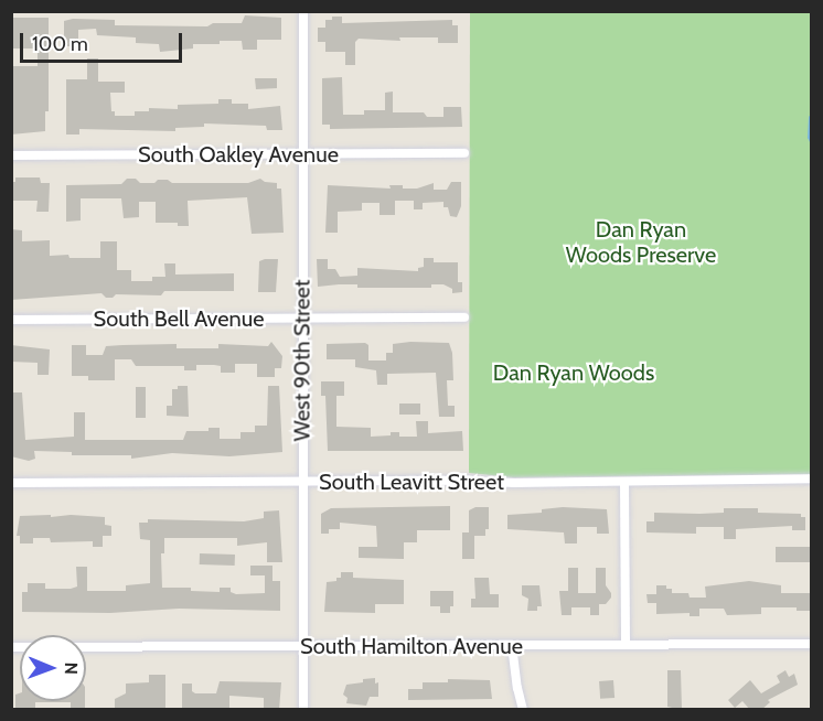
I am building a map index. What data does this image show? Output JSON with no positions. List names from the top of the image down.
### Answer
{
  "streets": {
    "street": [
      "South Oakley Avenue",
      "South Bell Avenue",
      "West 90th Street",
      "South Leavitt Street",
      "South Hamilton Avenue"
    ]
  },
  "crossings": [
    ["South Oakley Avenue", "West 90th Street"],
    ["South Bell Avenue", "West 90th Street"],
    ["West 90th Street", "South Leavitt Street"],
    ["West 90th Street", "South Hamilton Avenue"]
  ],
  "parks": ["Dan Ryan Woods Preserve", "Dan Ryan Woods"],
  "scale_bar": "100 m",
  "north": "right"
}
